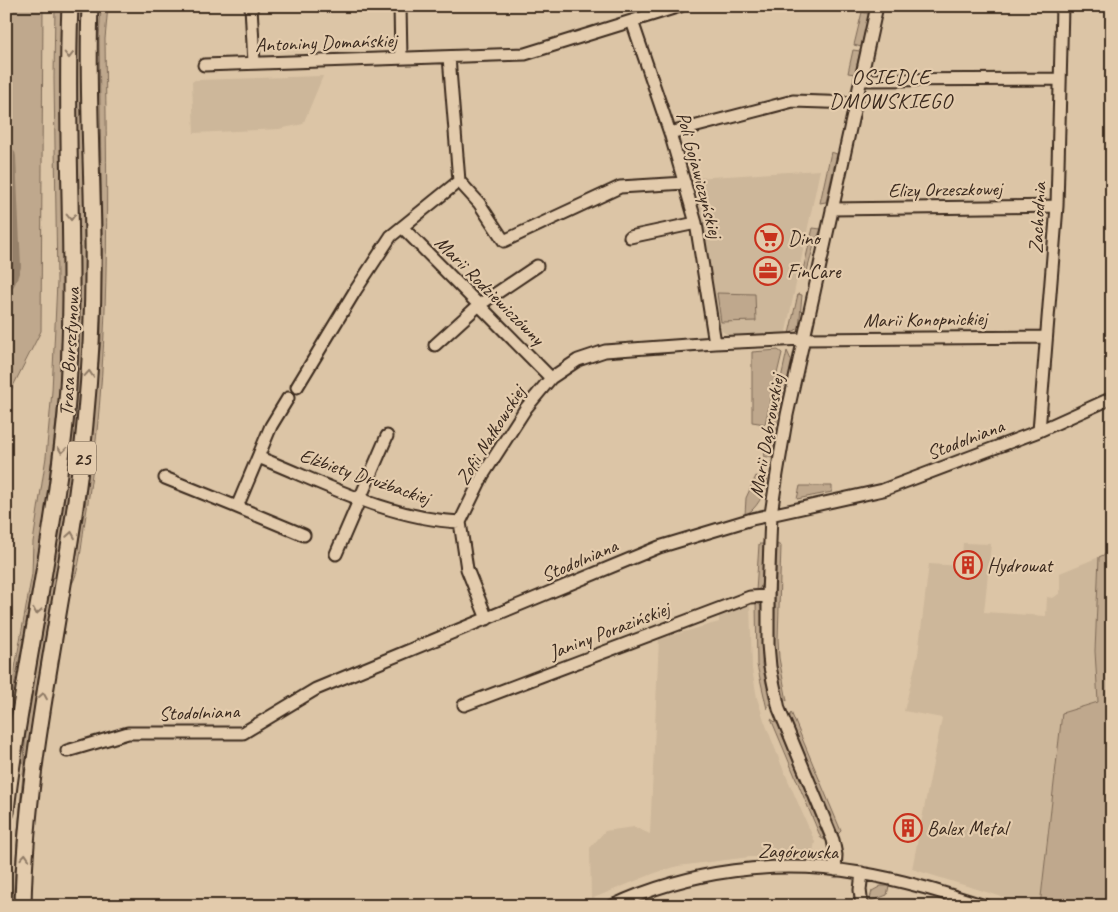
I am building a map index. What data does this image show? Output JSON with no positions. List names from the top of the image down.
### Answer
{
  "streets": {
    "main road": ["Trasa Bursztynowa", "25"],
    "street": [
      "Antoniny Domańskiej",
      "Poli Gojawiczyńskiej",
      "Elizy Orzeszkowej",
      "Zachodnia",
      "Marii Rodziewiczówny",
      "Marii Konopnickiej",
      "Zofii Nałkowskiej",
      "Marii Dąbrowskiej",
      "Stodolniana",
      "Elżbiety Drużbackiej",
      "Janiny Porazińskiej",
      "Zagórowska"
    ]
  },
  "crossings": [
    ["Antoniny Domańskiej", "Poli Gojawiczyńskiej"],
    ["Poli Gojawiczyńskiej", "Zofii Nałkowskiej"],
    ["Elizy Orzeszkowej", "Zachodnia"],
    ["Elizy Orzeszkowej", "Marii Dąbrowskiej"],
    ["Zachodnia", "Marii Konopnickiej"],
    ["Zachodnia", "Stodolniana"],
    ["Marii Rodziewiczówny", "Zofii Nałkowskiej"],
    ["Marii Konopnickiej", "Zofii Nałkowskiej"],
    ["Marii Konopnickiej", "Marii Dąbrowskiej"],
    ["Zofii Nałkowskiej", "Marii Dąbrowskiej"],
    ["Zofii Nałkowskiej", "Elżbiety Drużbackiej"],
    ["Marii Dąbrowskiej", "Stodolniana"],
    ["Marii Dąbrowskiej", "Janiny Porazińskiej"],
    ["Marii Dąbrowskiej", "Zagórowska"]
  ],
  "districts": ["OSIEDLE DMOWSKIEGO"],
  "places": {
    "supermarket": ["Dino"],
    "office": ["FinCare"],
    "building": ["Hydrowat", "Balex Metal"]
  }
}
